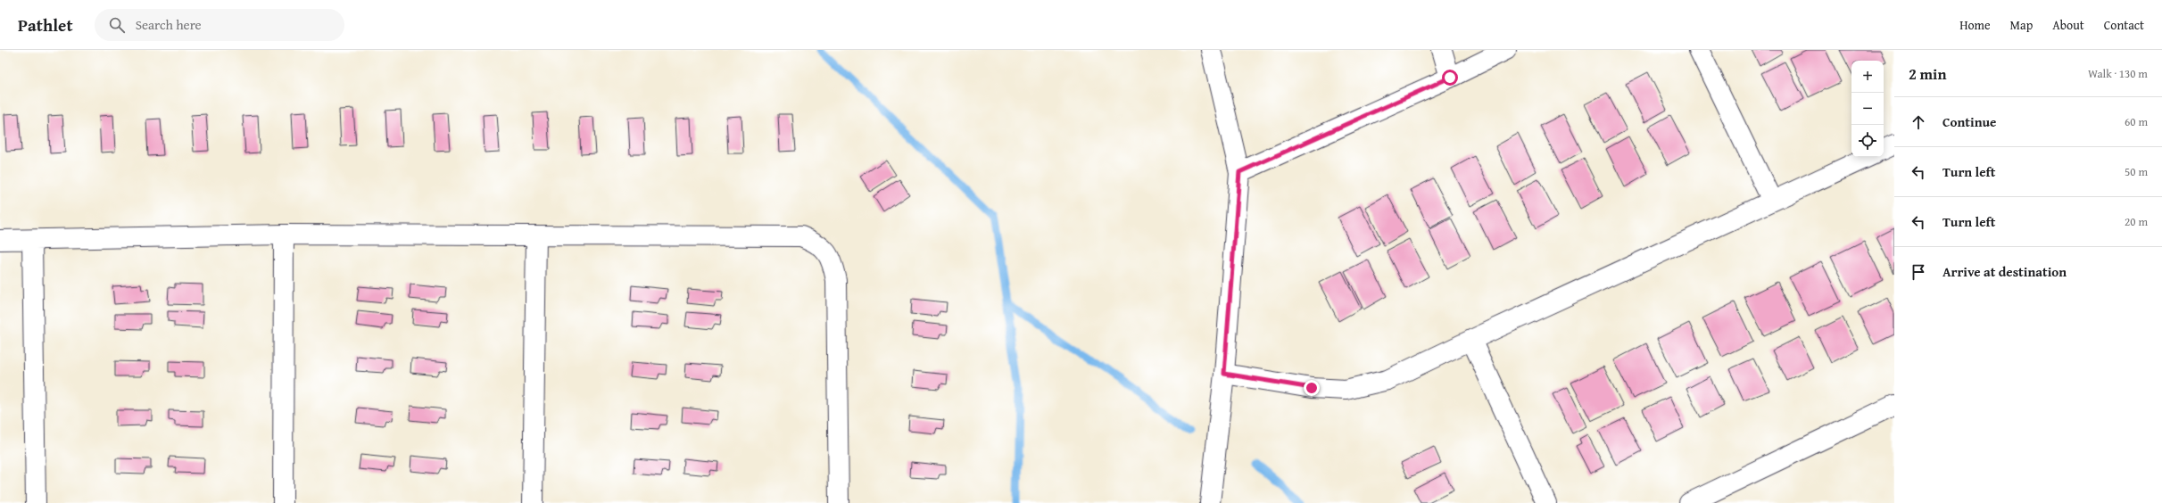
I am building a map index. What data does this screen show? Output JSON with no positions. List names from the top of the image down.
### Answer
{
  "page": {
    "header": "Pathlet",
    "search": "Search here",
    "nav": [
      "Home",
      "Map",
      "About",
      "Contact"
    ],
    "heading": ["2 min", "Walk · 130 m"],
    "map_buttons": ["+", "−"],
    "list": [
      ["Continue", "60 m"],
      ["Turn left", "50 m"],
      ["Turn left", "20 m"],
      "Arrive at destination"
    ]
  }
}
